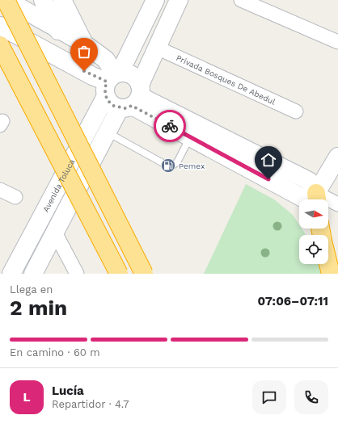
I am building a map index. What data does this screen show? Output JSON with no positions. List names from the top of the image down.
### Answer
{
  "streets": {
    "street": ["Privada Bosques De Abedul", "Avenida Toluca"]
  },
  "places": {
    "fuel station": ["Pemex"]
  },
  "north": "right",
  "page": {
    "heading": ["2 min", "Llega en", "07:06–07:11"],
    "panel": ["Lucía", "Repartidor · 4.7"],
    "bar": "En camino · 60 m",
    "round": "L"
  }
}
